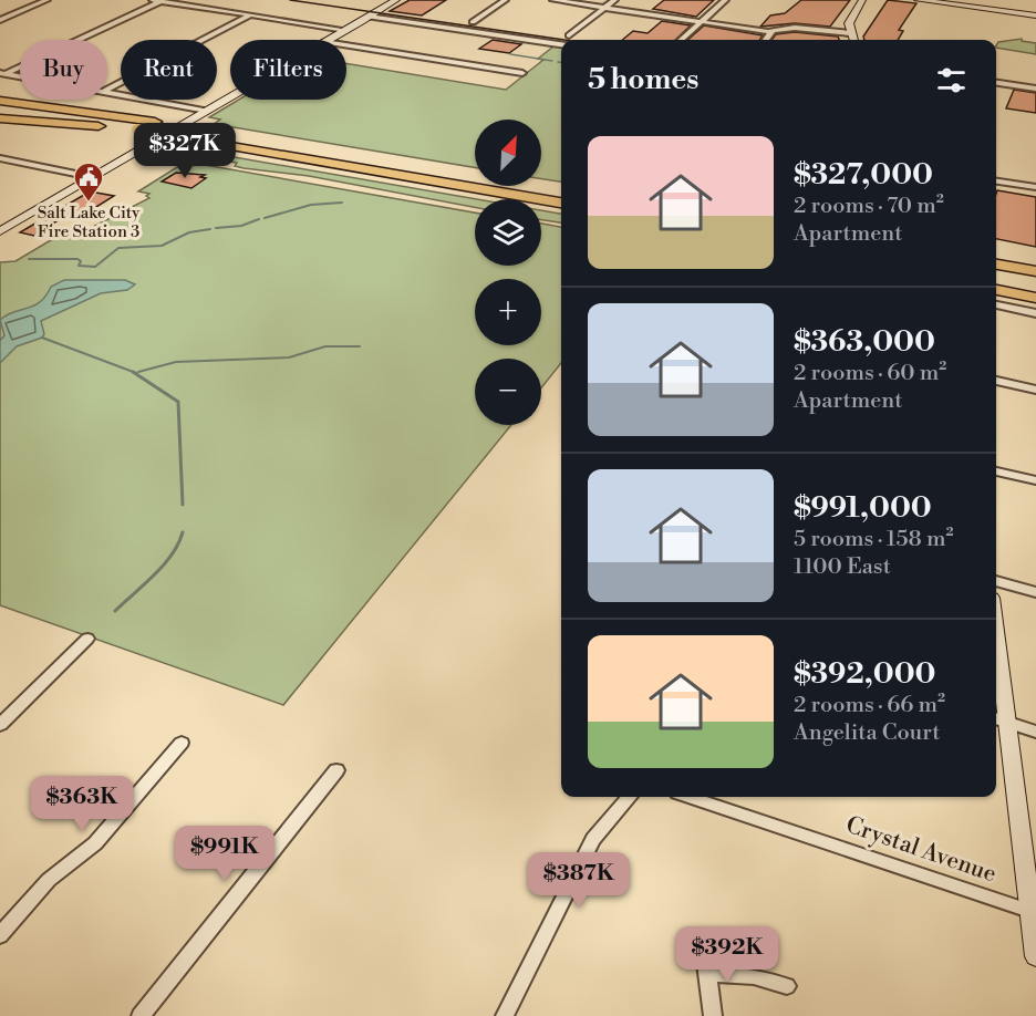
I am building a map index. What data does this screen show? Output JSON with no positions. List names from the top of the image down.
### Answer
{
  "streets": {
    "street": ["Crystal Avenue"]
  },
  "places": {
    "public building": ["Salt Lake City Fire Station 3"]
  },
  "north": "top right",
  "page": {
    "chip": ["Buy", "Rent", "Filters"],
    "heading": "5 homes",
    "map_buttons": ["+", "−"],
    "list": [
      {
        "name": "$327,000",
        "note": "2 rooms · 70 m² · Apartment"
      },
      {
        "name": "$363,000",
        "note": "2 rooms · 60 m² · Apartment"
      },
      {
        "name": "$991,000",
        "note": "5 rooms · 158 m² · 1100 East"
      },
      {
        "name": "$392,000",
        "note": "2 rooms · 66 m² · Angelita Court"
      }
    ],
    "price": [
      "$327K",
      "$363K",
      "$991K",
      "$387K",
      "$392K"
    ]
  }
}
